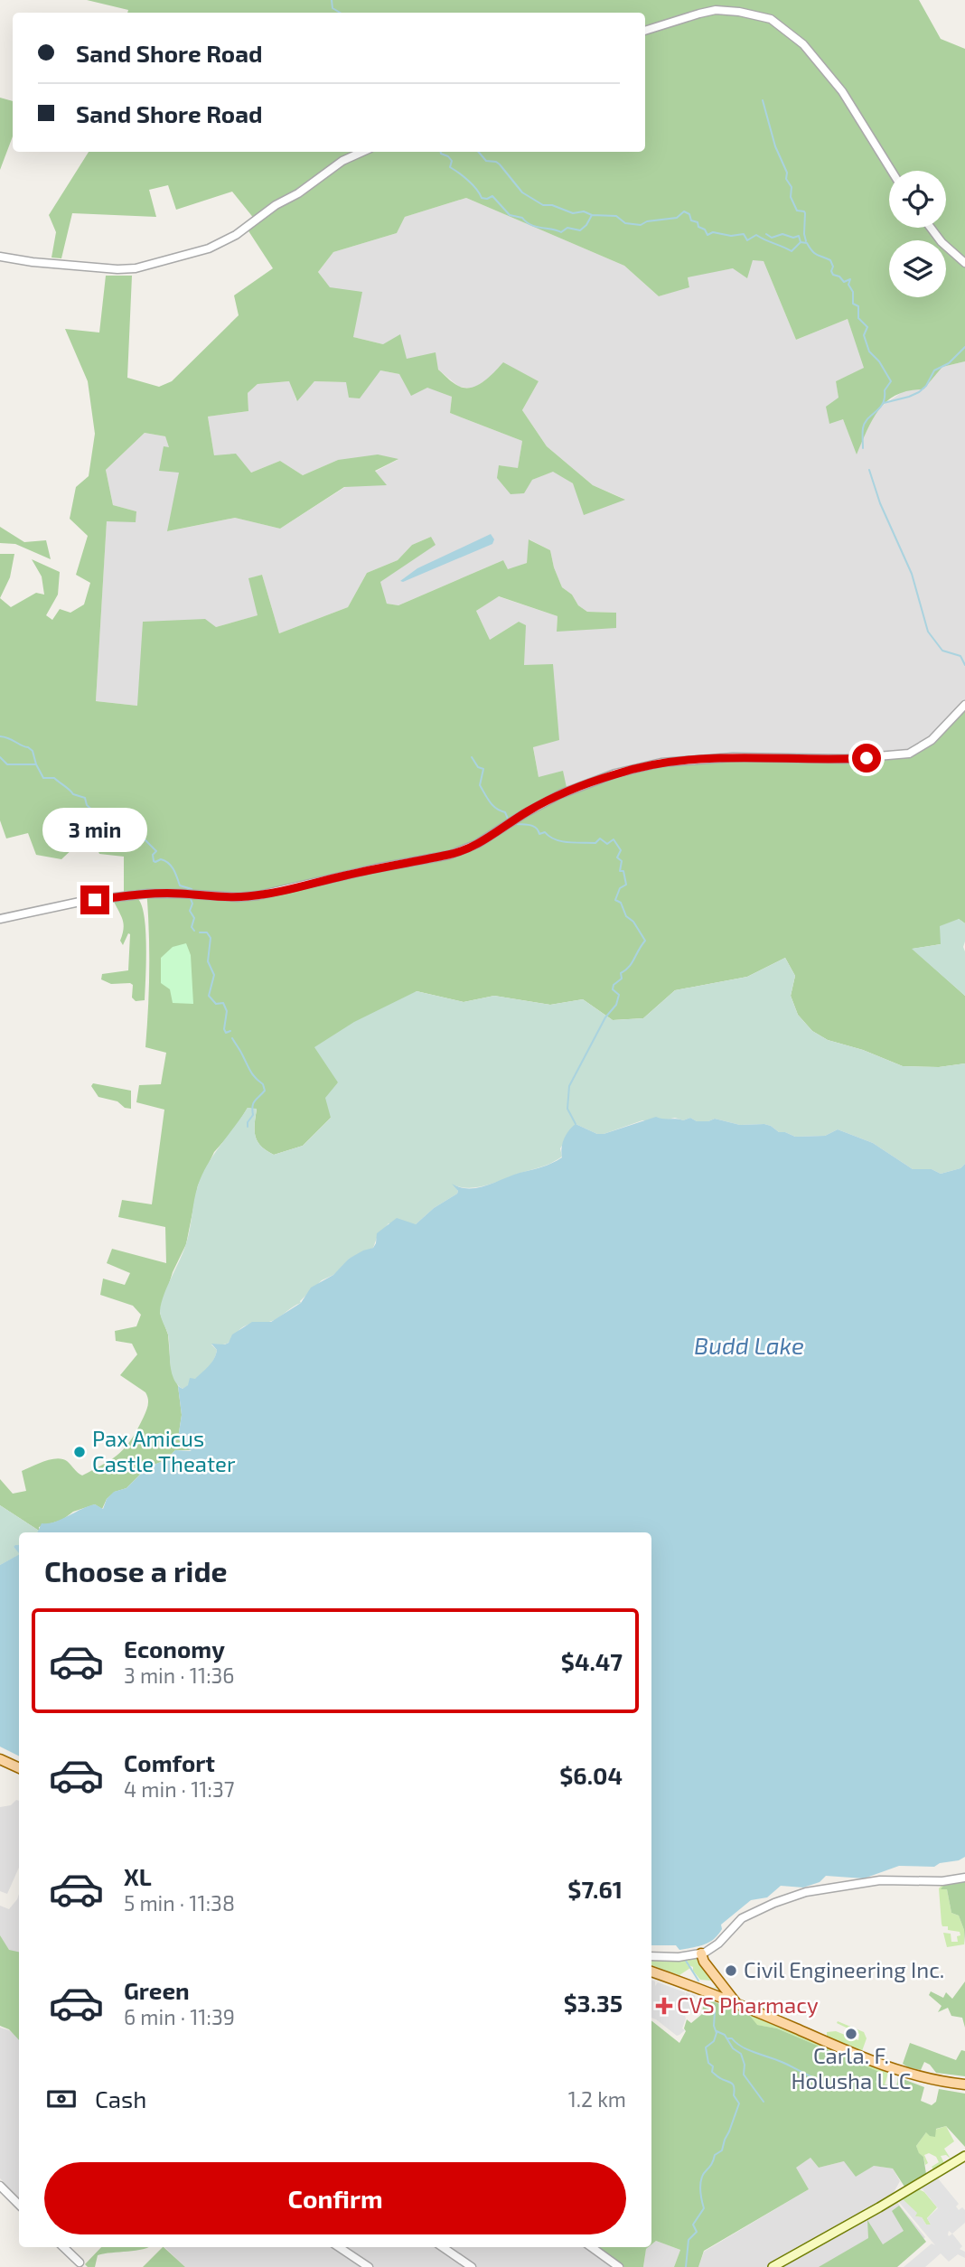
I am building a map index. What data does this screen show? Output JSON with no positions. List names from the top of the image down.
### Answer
{
  "water": ["Budd Lake"],
  "places": {
    "other": ["Pax Amicus Castle Theater", "Civil Engineering Inc.", "Carla. F. Holusha LLC"],
    "health": ["CVS Pharmacy"]
  },
  "page": {
    "banner": ["Sand Shore Road", "Sand Shore Road"],
    "bubble": "3 min",
    "heading": "Choose a ride",
    "list": [
      {
        "name": "Economy",
        "note": "3 min · 11:36",
        "value": "$4.47"
      },
      {
        "name": "Comfort",
        "note": "4 min · 11:37",
        "value": "$6.04"
      },
      {
        "name": "XL",
        "note": "5 min · 11:38",
        "value": "$7.61"
      },
      {
        "name": "Green",
        "note": "6 min · 11:39",
        "value": "$3.35"
      }
    ],
    "pay": ["Cash", "1.2 km"],
    "buttons": "Confirm"
  }
}
